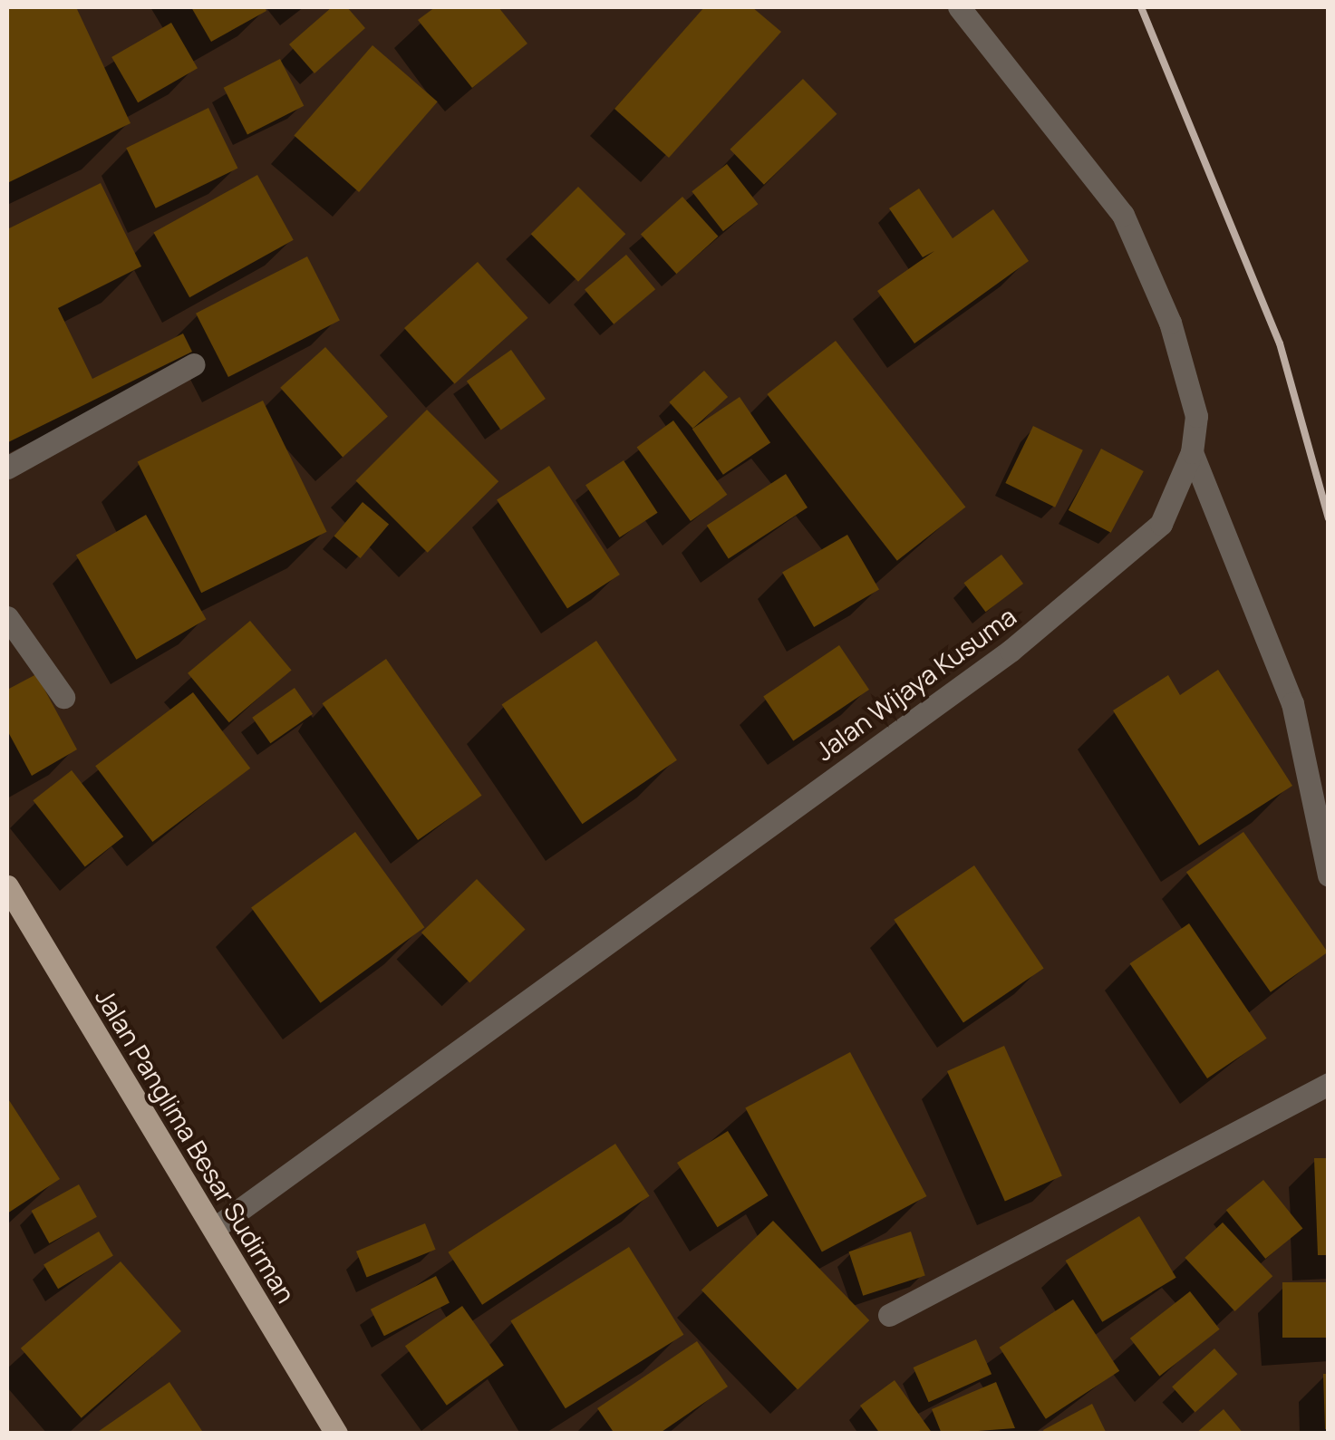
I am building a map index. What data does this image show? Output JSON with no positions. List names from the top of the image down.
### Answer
{
  "streets": {
    "main road": ["Jalan Panglima Besar Sudirman"],
    "street": ["Jalan Wijaya Kusuma"]
  },
  "crossings": [
    ["Jalan Wijaya Kusuma", "Jalan Panglima Besar Sudirman"]
  ]
}
